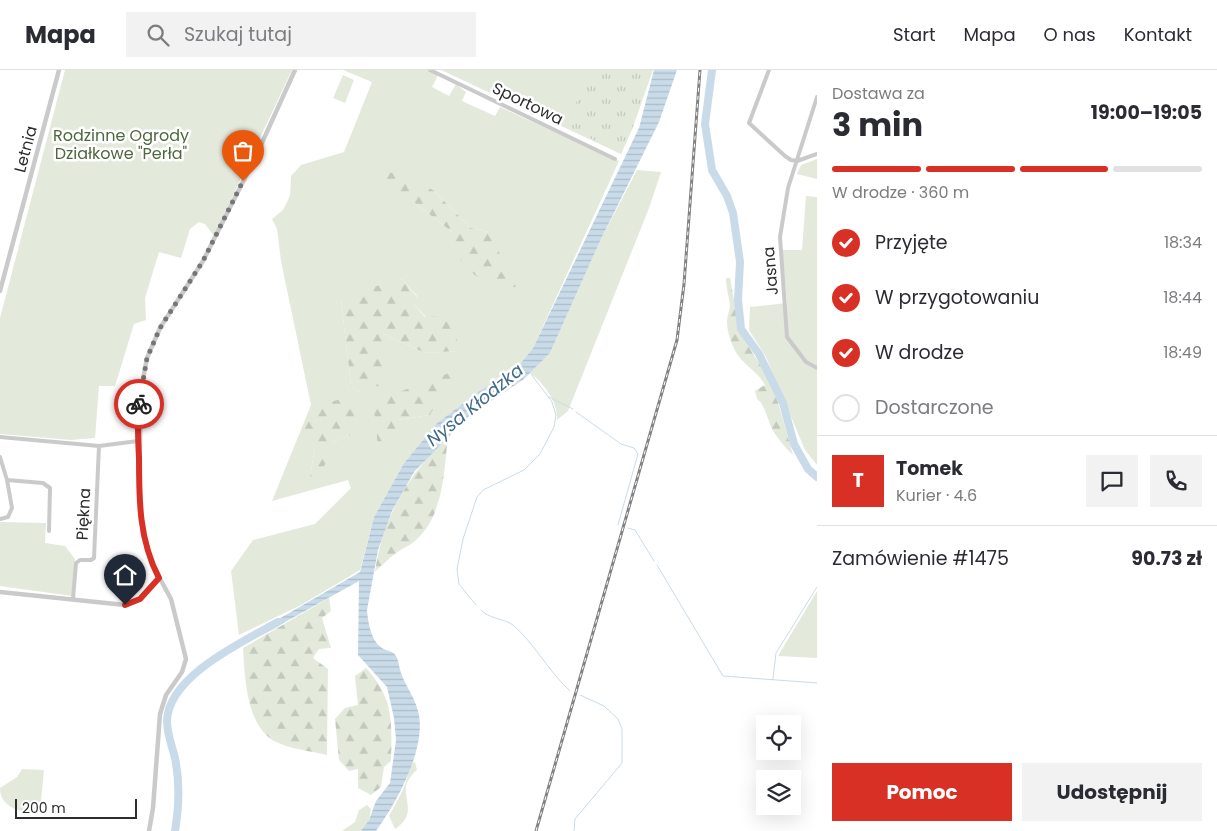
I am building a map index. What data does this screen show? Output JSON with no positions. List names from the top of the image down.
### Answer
{
  "streets": {
    "street": [
      "Sportowa",
      "Letnia",
      "Jasna",
      "Piękna"
    ]
  },
  "water": ["Nysa Kłodzka"],
  "parks": ["Rodzinne Ogrody Działkowe \"Perła\""],
  "scale_bar": "200 m",
  "page": {
    "header": "Mapa",
    "search": "Szukaj tutaj",
    "nav": [
      "Start",
      "Mapa",
      "O nas",
      "Kontakt"
    ],
    "heading": ["3 min", "Dostawa za", "19:00–19:05"],
    "panel": [
      "Tomek",
      "Kurier · 4.6",
      "Zamówienie #1475",
      "90.73 zł"
    ],
    "bar": "W drodze · 360 m",
    "list": [
      ["Przyjęte", "18:34"],
      ["W przygotowaniu", "18:44"],
      ["W drodze", "18:49"],
      "Dostarczone"
    ],
    "round": "T",
    "buttons": ["Pomoc", "Udostępnij"],
    "scale": "200 m"
  }
}
